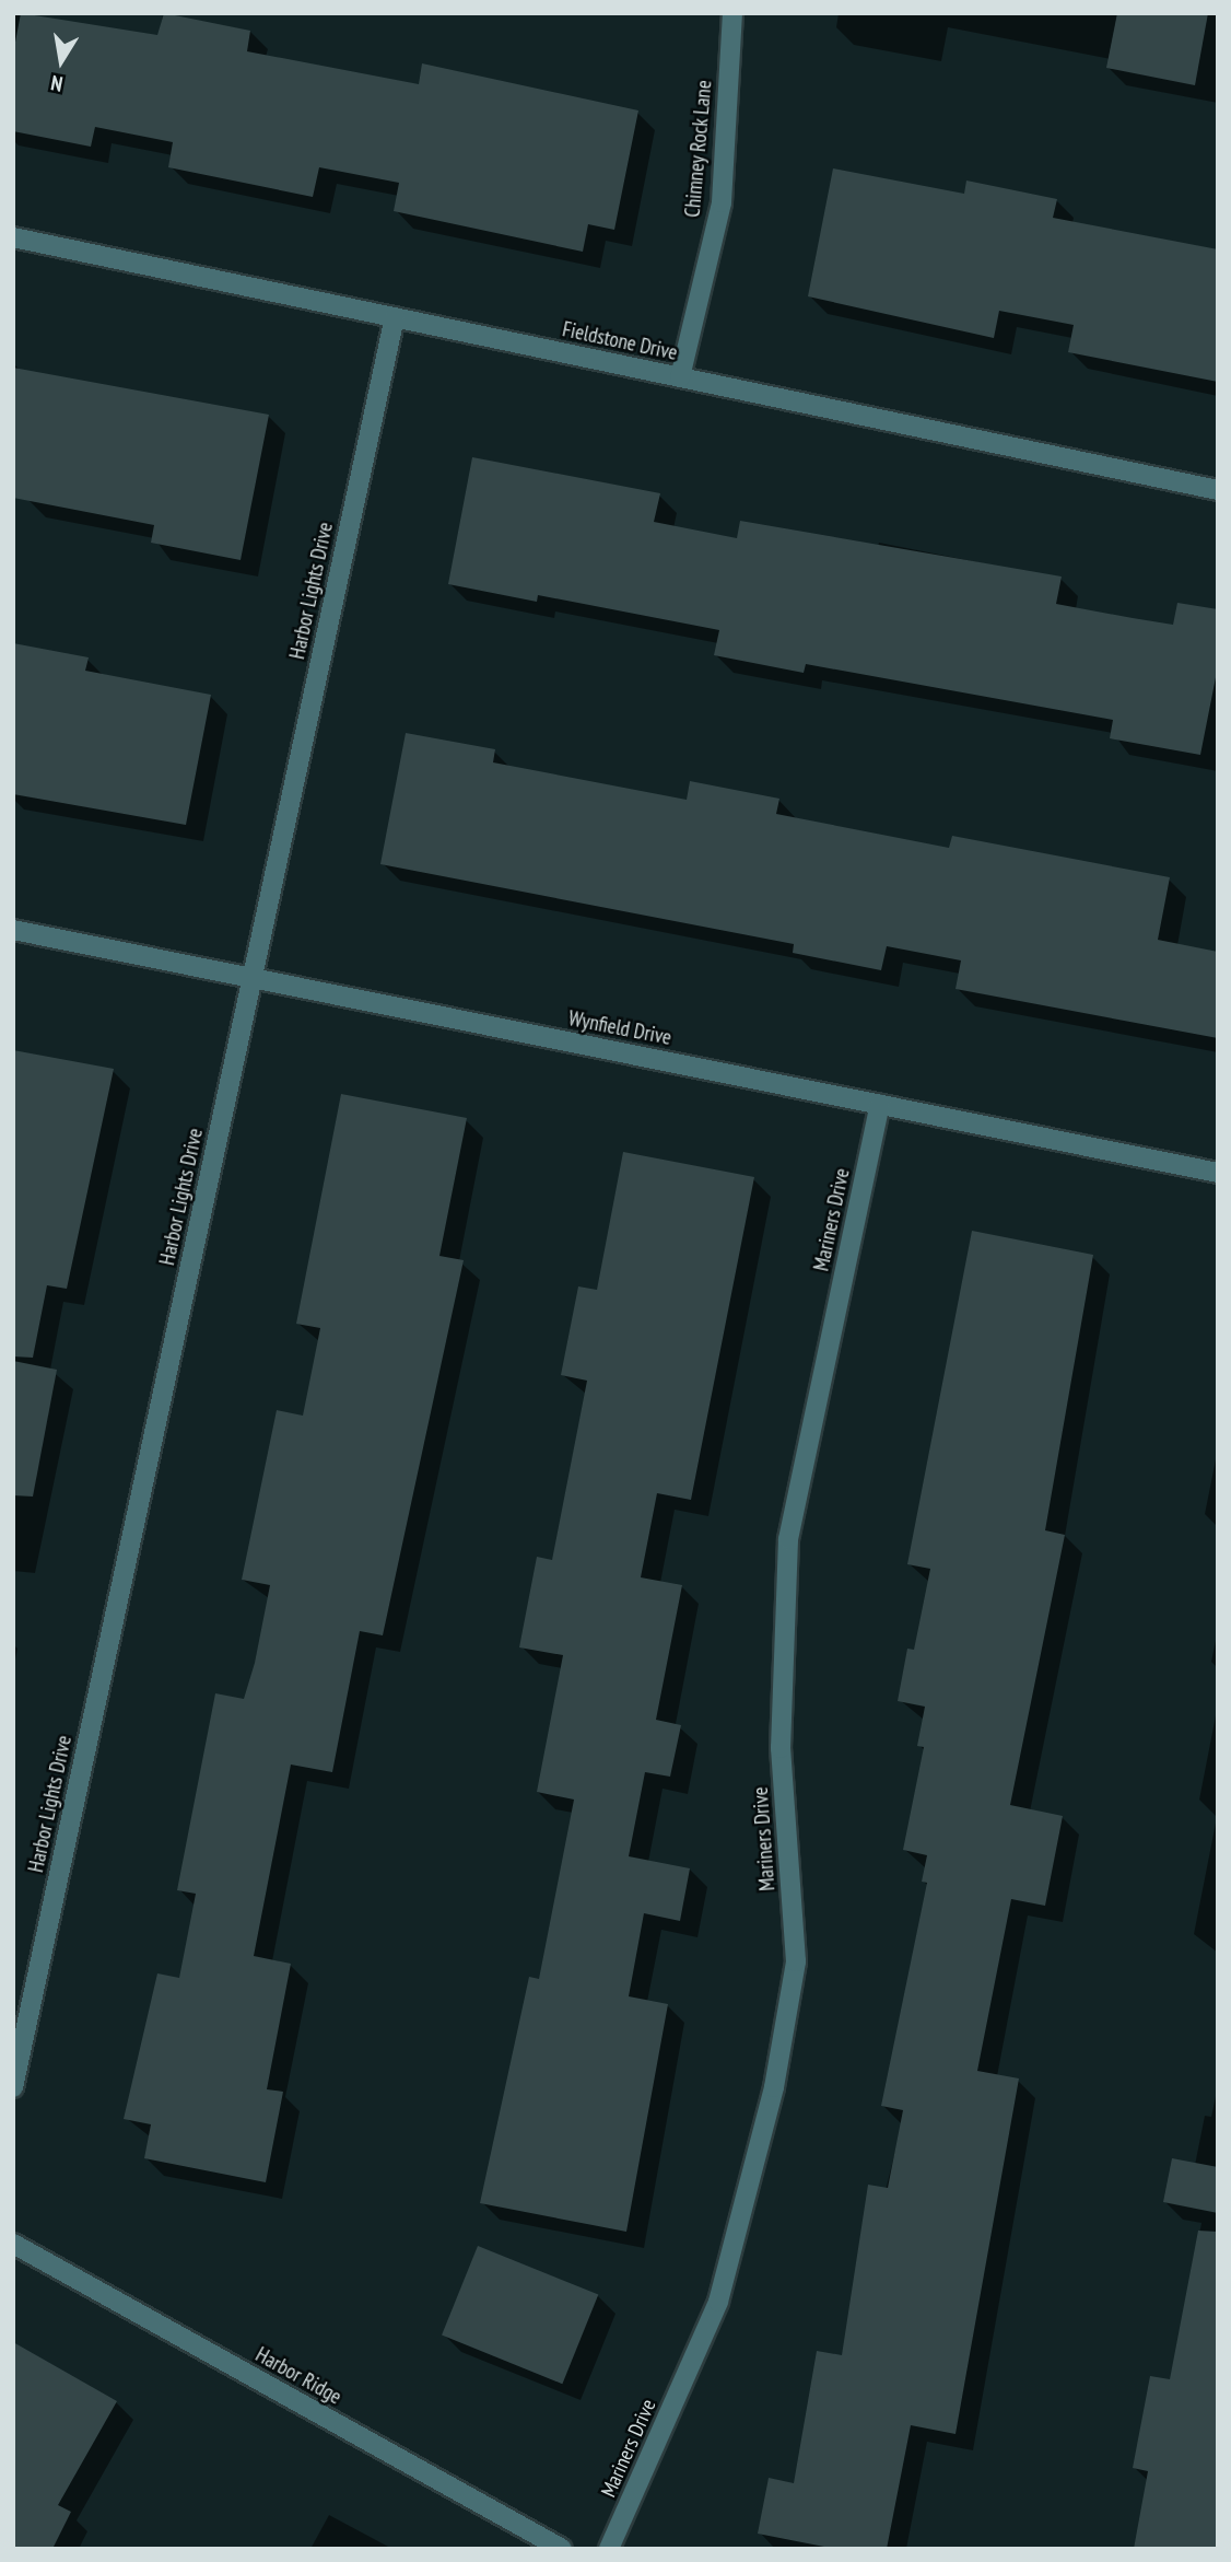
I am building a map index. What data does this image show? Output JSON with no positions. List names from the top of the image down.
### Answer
{
  "streets": {
    "street": [
      "Chimney Rock Lane",
      "Fieldstone Drive",
      "Harbor Lights Drive",
      "Wynfield Drive",
      "Mariners Drive",
      "Harbor Ridge"
    ]
  },
  "crossings": [
    ["Chimney Rock Lane", "Fieldstone Drive"],
    ["Fieldstone Drive", "Harbor Lights Drive"],
    ["Harbor Lights Drive", "Wynfield Drive"],
    ["Wynfield Drive", "Mariners Drive"]
  ],
  "north": "bottom"
}
